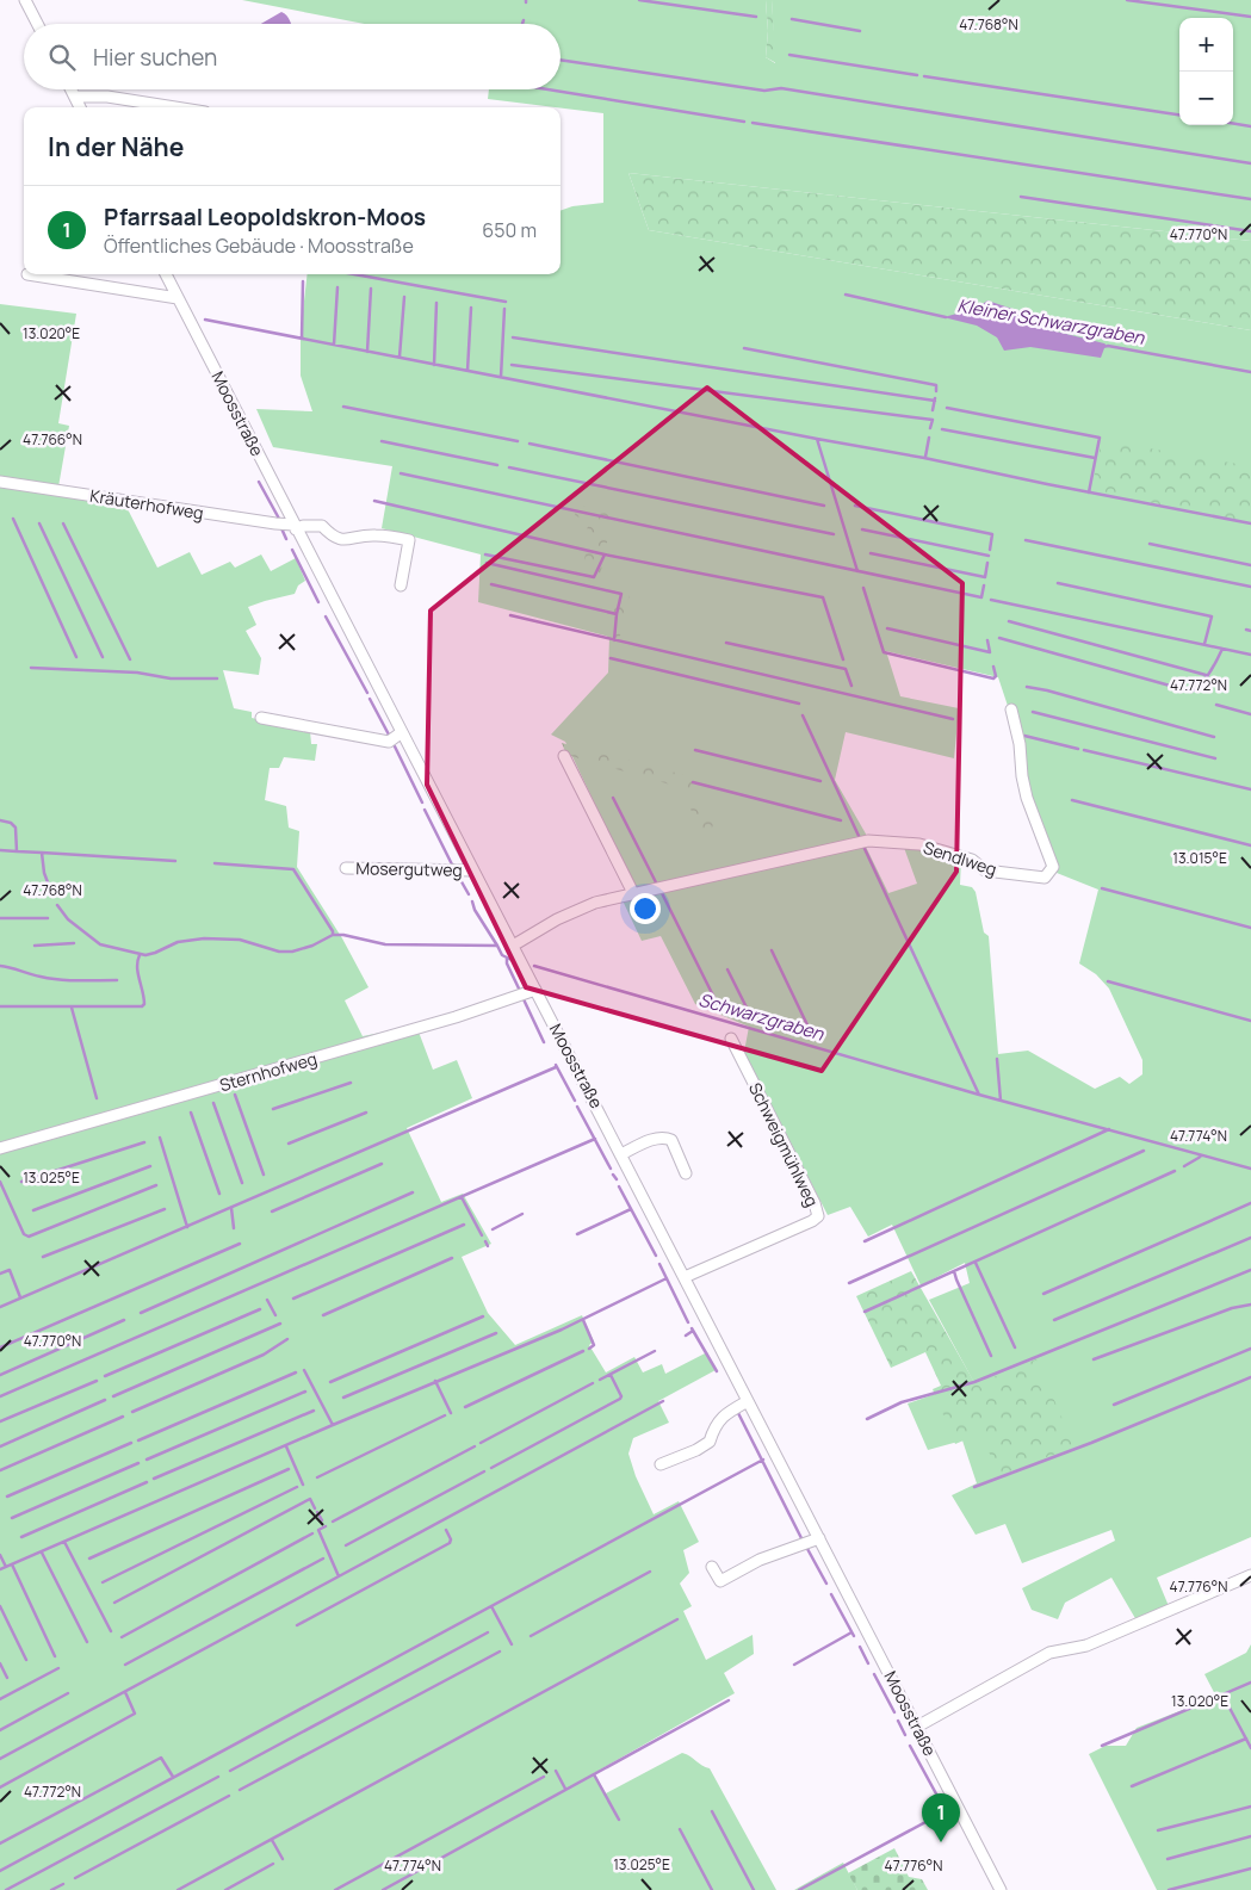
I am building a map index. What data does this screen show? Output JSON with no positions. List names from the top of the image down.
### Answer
{
  "streets": {
    "street": [
      "Moosstraße",
      "Kräuterhofweg",
      "Sendlweg",
      "Mosergutweg",
      "Sternhofweg",
      "Schweigmühlweg"
    ]
  },
  "crossings": [
    ["Moosstraße", "Kräuterhofweg"],
    ["Moosstraße", "Sendlweg"],
    ["Moosstraße", "Mosergutweg"],
    ["Moosstraße", "Sternhofweg"],
    ["Moosstraße", "Schweigmühlweg"]
  ],
  "water": ["Kleiner Schwarzgraben", "Schwarzgraben"],
  "page": {
    "map_buttons": ["+", "−"],
    "search": "Hier suchen",
    "heading": "In der Nähe",
    "list": [
      {
        "mark": "1",
        "name": "Pfarrsaal Leopoldskron-Moos",
        "note": "Öffentliches Gebäude · Moosstraße",
        "value": "650 m"
      }
    ],
    "pins": "1"
  },
  "coordinates": [
    "47.768°N",
    "47.770°N",
    "13.020°E",
    "47.766°N",
    "47.772°N",
    "13.015°E",
    "47.774°N",
    "13.025°E",
    "47.776°N"
  ]
}
